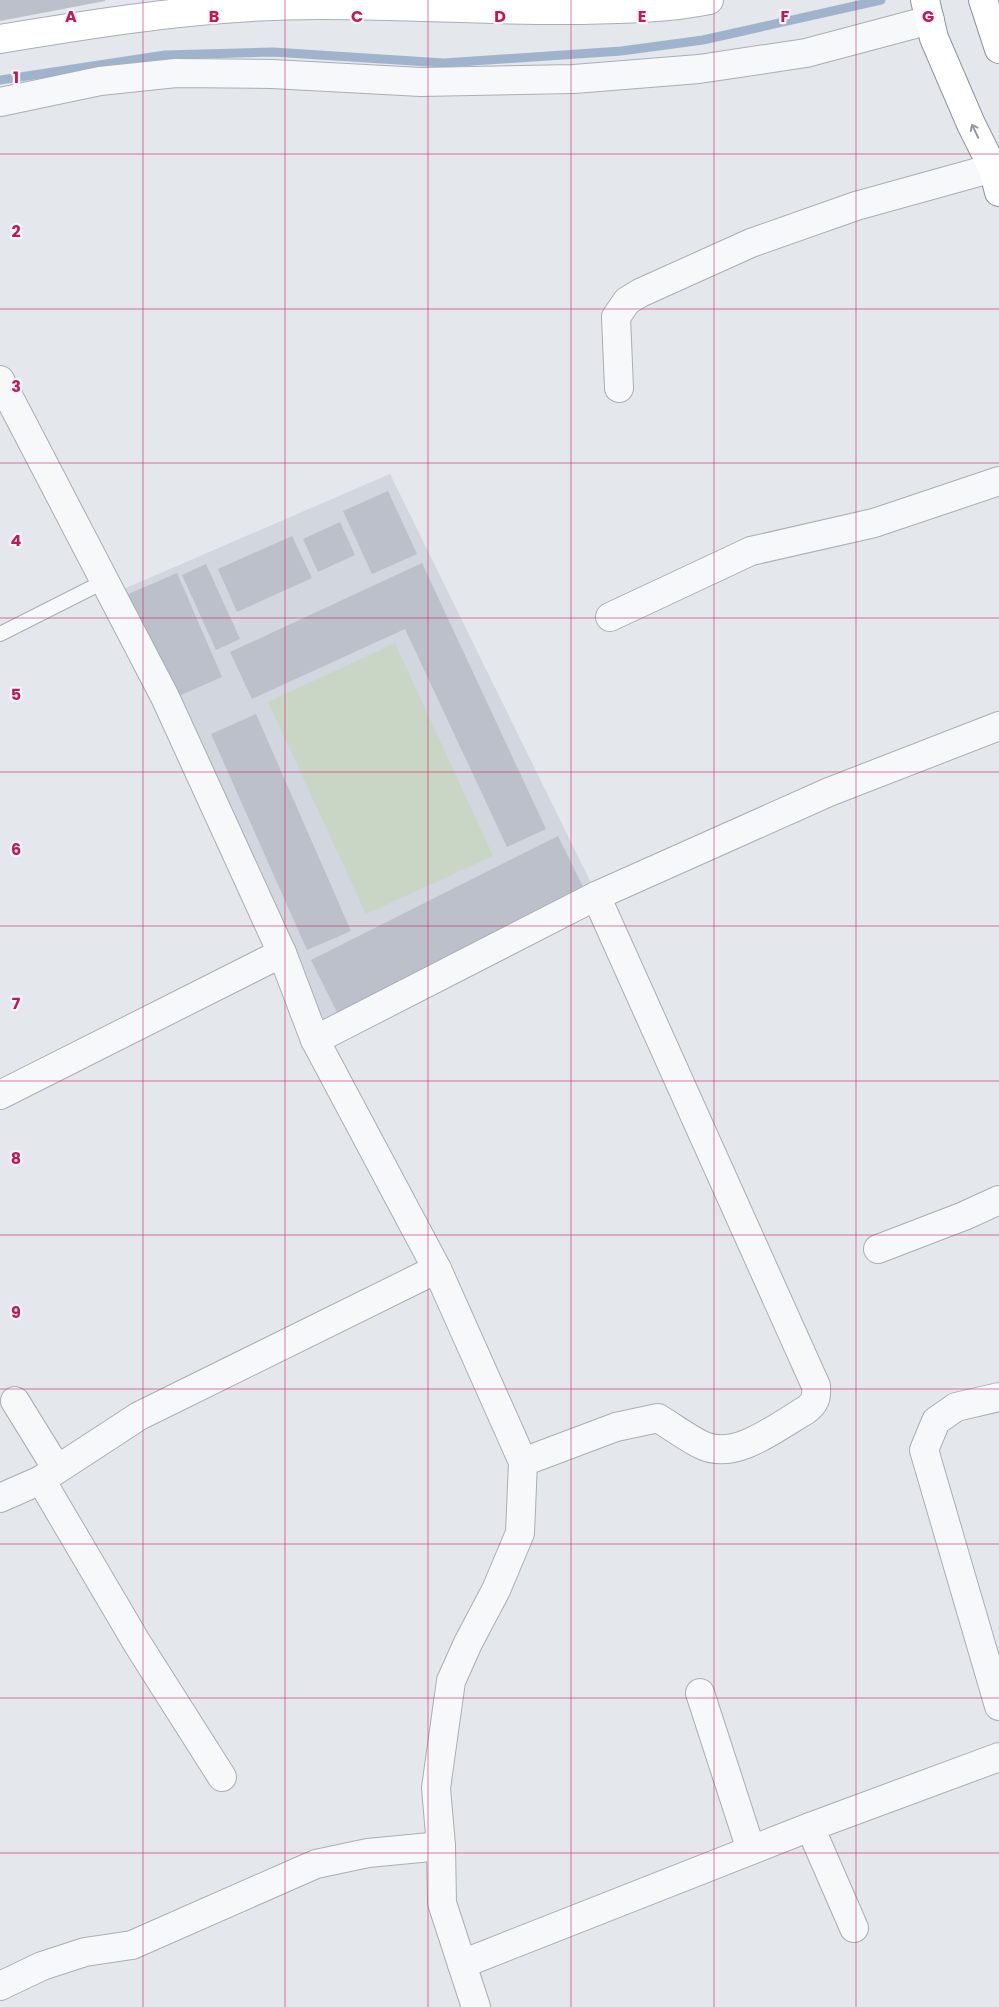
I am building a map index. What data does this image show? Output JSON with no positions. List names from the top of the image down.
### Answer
{
  "grid": {
    "columns": [
      "A",
      "B",
      "C",
      "D",
      "E",
      "F",
      "G"
    ],
    "rows": [
      "1",
      "2",
      "3",
      "4",
      "5",
      "6",
      "7",
      "8",
      "9"
    ]
  }
}
